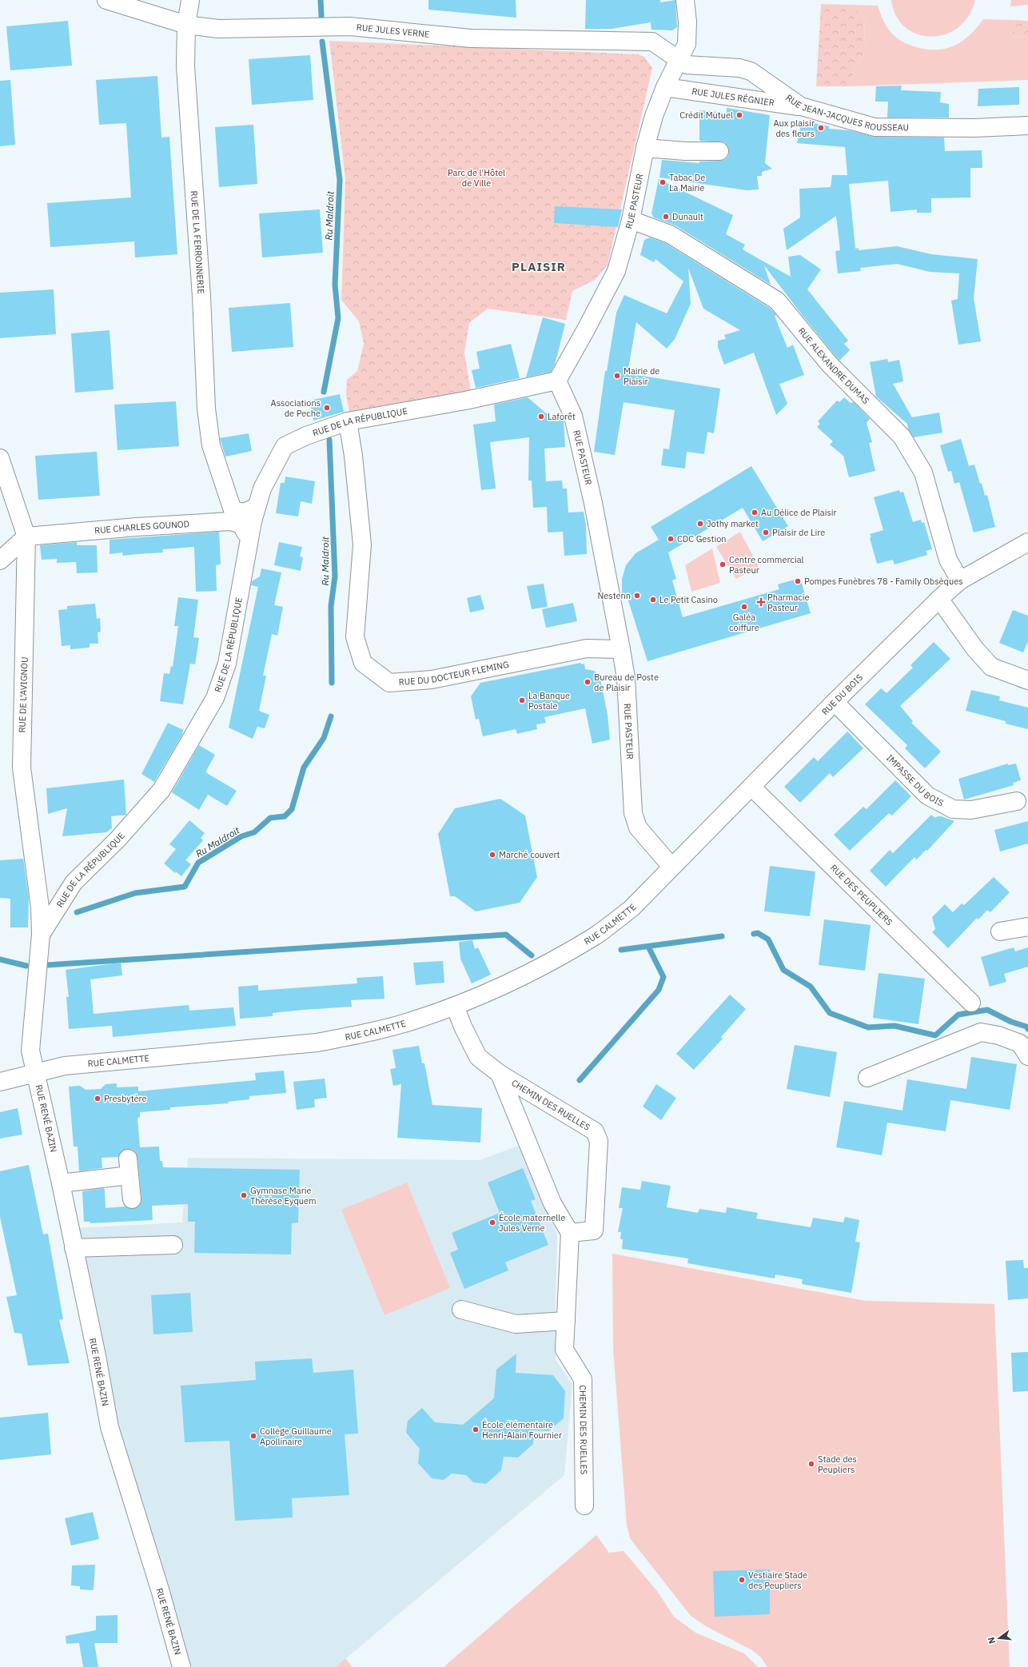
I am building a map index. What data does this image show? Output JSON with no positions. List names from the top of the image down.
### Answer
{
  "streets": {
    "street": [
      "RUE JULES VERNE",
      "RUE JULES RÉGNIER",
      "RUE JEAN-JACQUES ROUSSEAU",
      "RUE PASTEUR",
      "RUE DE LA FERRONNERIE",
      "RUE ALEXANDRE DUMAS",
      "RUE DE LA RÉPUBLIQUE",
      "RUE CHARLES GOUNOD",
      "RUE DU DOCTEUR FLEMING",
      "RUE DE L'AVIGNOU",
      "RUE DU BOIS",
      "IMPASSE DU BOIS",
      "RUE DES PEUPLIERS",
      "RUE CALMETTE",
      "CHEMIN DES RUELLES",
      "RUE RENÉ BAZIN"
    ]
  },
  "crossings": [
    ["RUE JULES VERNE", "RUE JEAN-JACQUES ROUSSEAU"],
    ["RUE JULES VERNE", "RUE PASTEUR"],
    ["RUE JULES VERNE", "RUE DE LA FERRONNERIE"],
    ["RUE JULES RÉGNIER", "RUE JEAN-JACQUES ROUSSEAU"],
    ["RUE JULES RÉGNIER", "RUE PASTEUR"],
    ["RUE JEAN-JACQUES ROUSSEAU", "RUE PASTEUR"],
    ["RUE PASTEUR", "RUE ALEXANDRE DUMAS"],
    ["RUE PASTEUR", "RUE DE LA RÉPUBLIQUE"],
    ["RUE PASTEUR", "RUE DU DOCTEUR FLEMING"],
    ["RUE PASTEUR", "RUE DU BOIS"],
    ["RUE PASTEUR", "RUE CALMETTE"],
    ["RUE DE LA FERRONNERIE", "RUE DE LA RÉPUBLIQUE"],
    ["RUE ALEXANDRE DUMAS", "RUE DU BOIS"],
    ["RUE DE LA RÉPUBLIQUE", "RUE CHARLES GOUNOD"],
    ["RUE DE LA RÉPUBLIQUE", "RUE DU DOCTEUR FLEMING"],
    ["RUE DE LA RÉPUBLIQUE", "RUE DE L'AVIGNOU"],
    ["RUE DE LA RÉPUBLIQUE", "RUE CALMETTE"],
    ["RUE DE LA RÉPUBLIQUE", "RUE RENÉ BAZIN"],
    ["RUE CHARLES GOUNOD", "RUE DE L'AVIGNOU"],
    ["RUE DU BOIS", "IMPASSE DU BOIS"],
    ["RUE DU BOIS", "RUE DES PEUPLIERS"],
    ["RUE DU BOIS", "RUE CALMETTE"],
    ["RUE CALMETTE", "CHEMIN DES RUELLES"],
    ["RUE CALMETTE", "RUE RENÉ BAZIN"]
  ],
  "districts": ["PLAISIR"],
  "water": ["Ru Maldroit"],
  "parks": ["Parc de l'Hôtel de Ville"],
  "places": {
    "other": [
      "Crédit Mutuel",
      "Aux plaisir des fleurs",
      "Tabac De La Mairie",
      "Dunault",
      "Mairie de Plaisir",
      "Associations de Peche",
      "Laforêt",
      "Au Délice de Plaisir",
      "Jothy market",
      "Plaisir de Lire",
      "CDC Gestion",
      "Centre commercial Pasteur",
      "Pompes Funèbres 78 - Family Obsèques",
      "Nestenn",
      "Le Petit Casino",
      "Galéa coiffure",
      "Bureau de Poste de Plaisir",
      "La Banque Postale",
      "Marché couvert",
      "Presbytère",
      "Gymnase Marie Thérèse Eyquem",
      "École maternelle Jules Verne",
      "École élémentaire Henri-Alain Fournier",
      "Collège Guillaume Apollinaire",
      "Stade des Peupliers",
      "Vestiaire Stade des Peupliers"
    ],
    "health": ["Pharmacie Pasteur"]
  },
  "north": "left"
}
